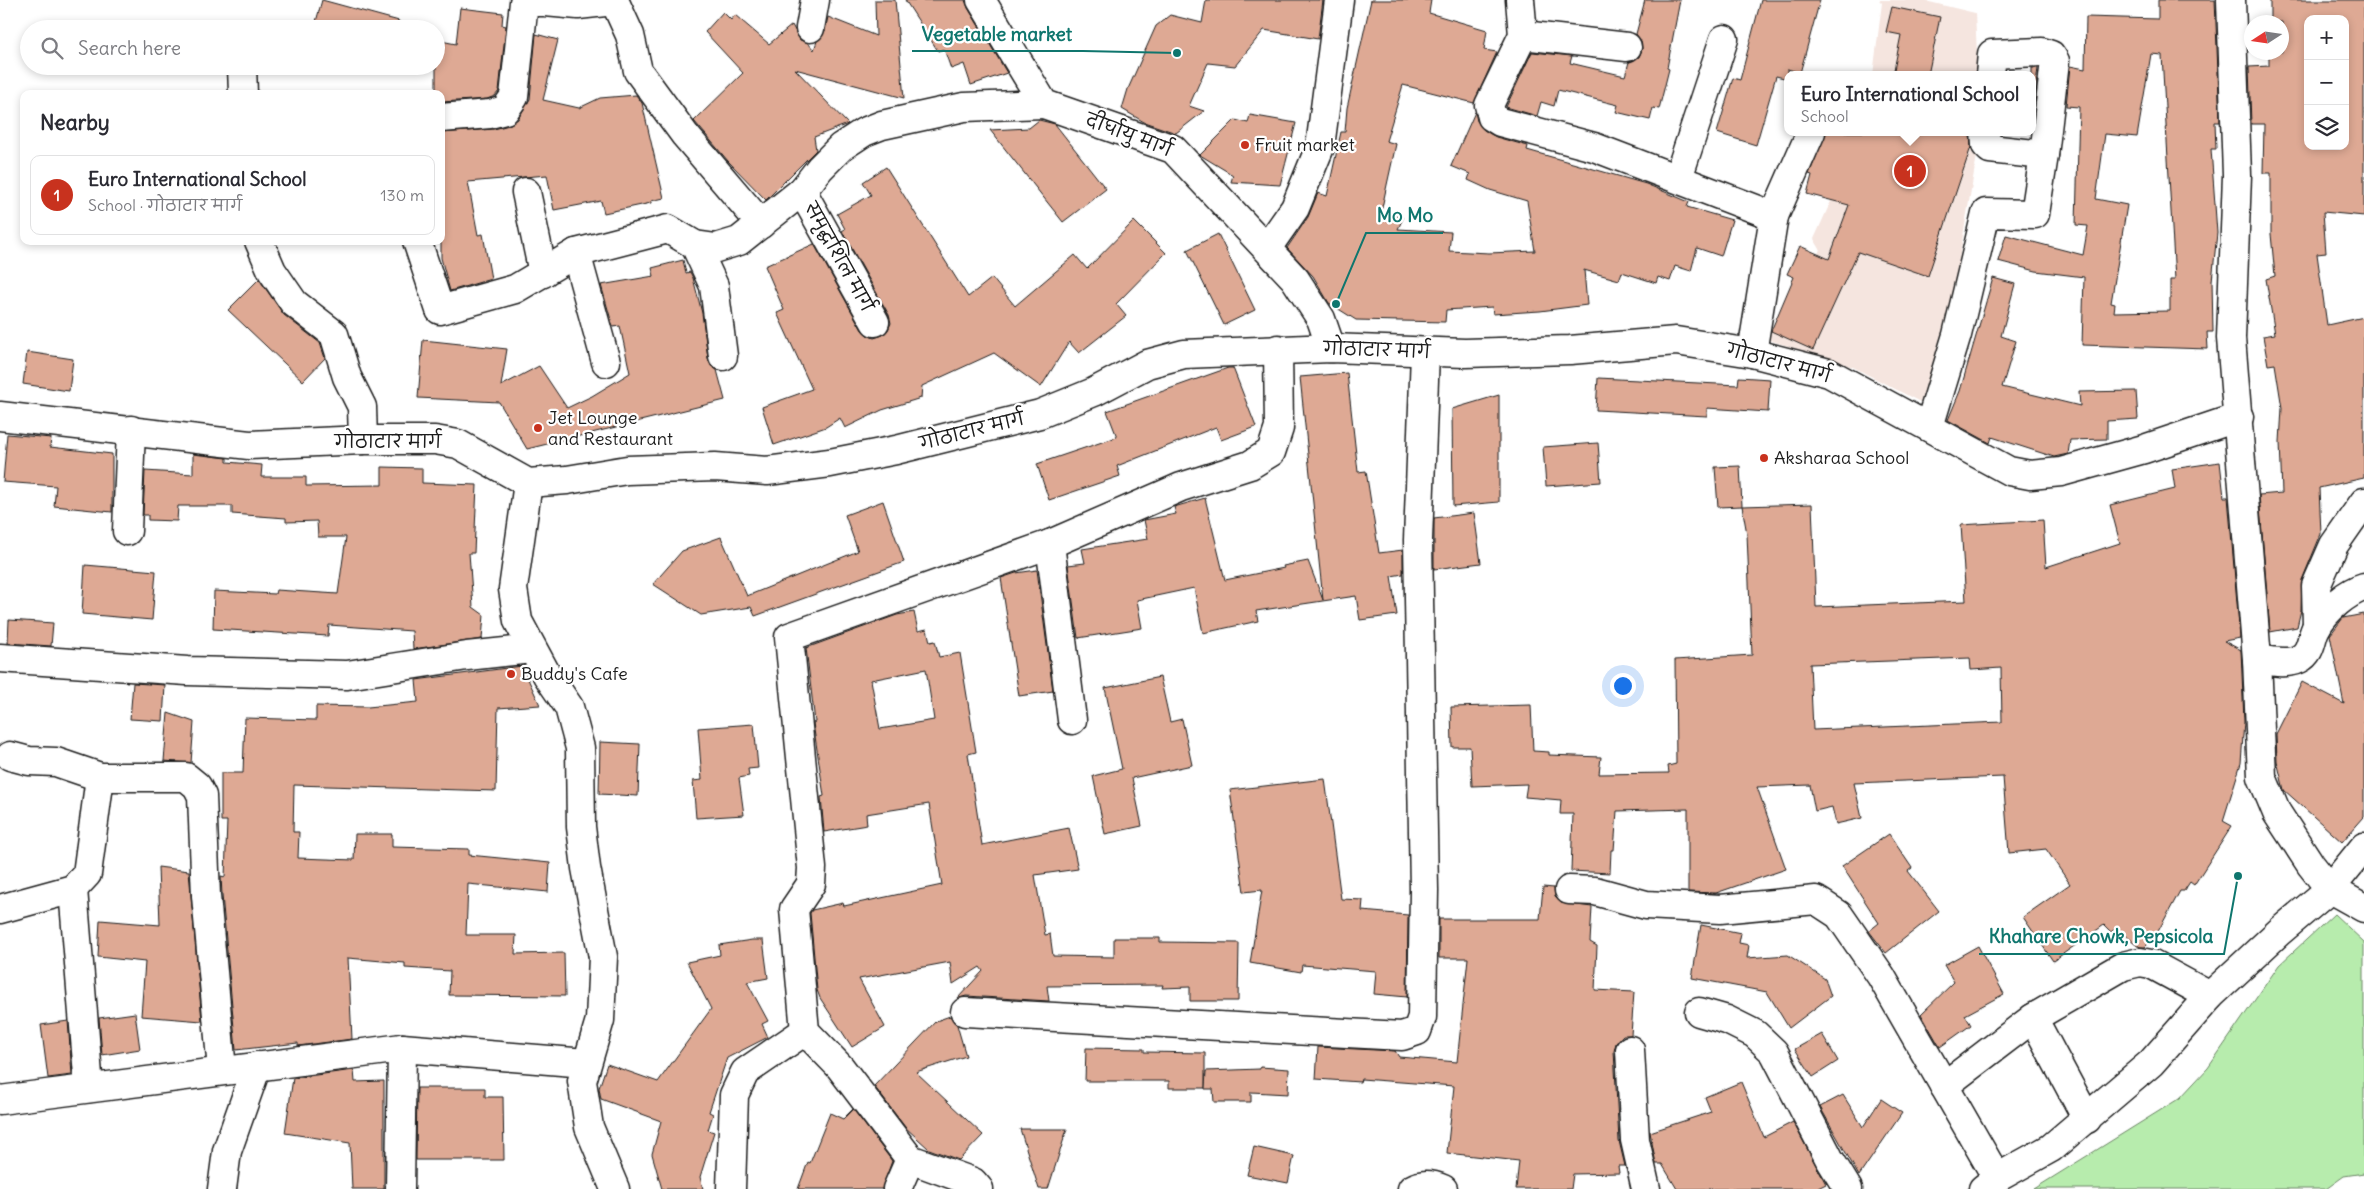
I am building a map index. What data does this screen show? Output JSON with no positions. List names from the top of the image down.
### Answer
{
  "streets": {
    "street": ["दीर्घायु मार्ग", "समृद्धशिल मार्ग", "गोठाटार मार्ग"]
  },
  "crossings": [
    ["दीर्घायु मार्ग", "समृद्धशिल मार्ग"],
    ["दीर्घायु मार्ग", "गोठाटार मार्ग"]
  ],
  "places": [
    "Vegetable market",
    "Fruit market",
    "Mo Mo",
    "Jet Lounge and Restaurant",
    "Aksharaa School",
    "Buddy's Cafe",
    "Khahare Chowk, Pepsicola"
  ],
  "north": "left",
  "page": {
    "map_buttons": ["+", "−"],
    "search": "Search here",
    "popup": ["Euro International School", "School"],
    "heading": "Nearby",
    "pins": "1",
    "list": [
      {
        "mark": "1",
        "name": "Euro International School",
        "note": "School · गोठाटार मार्ग",
        "value": "130 m"
      }
    ]
  }
}
